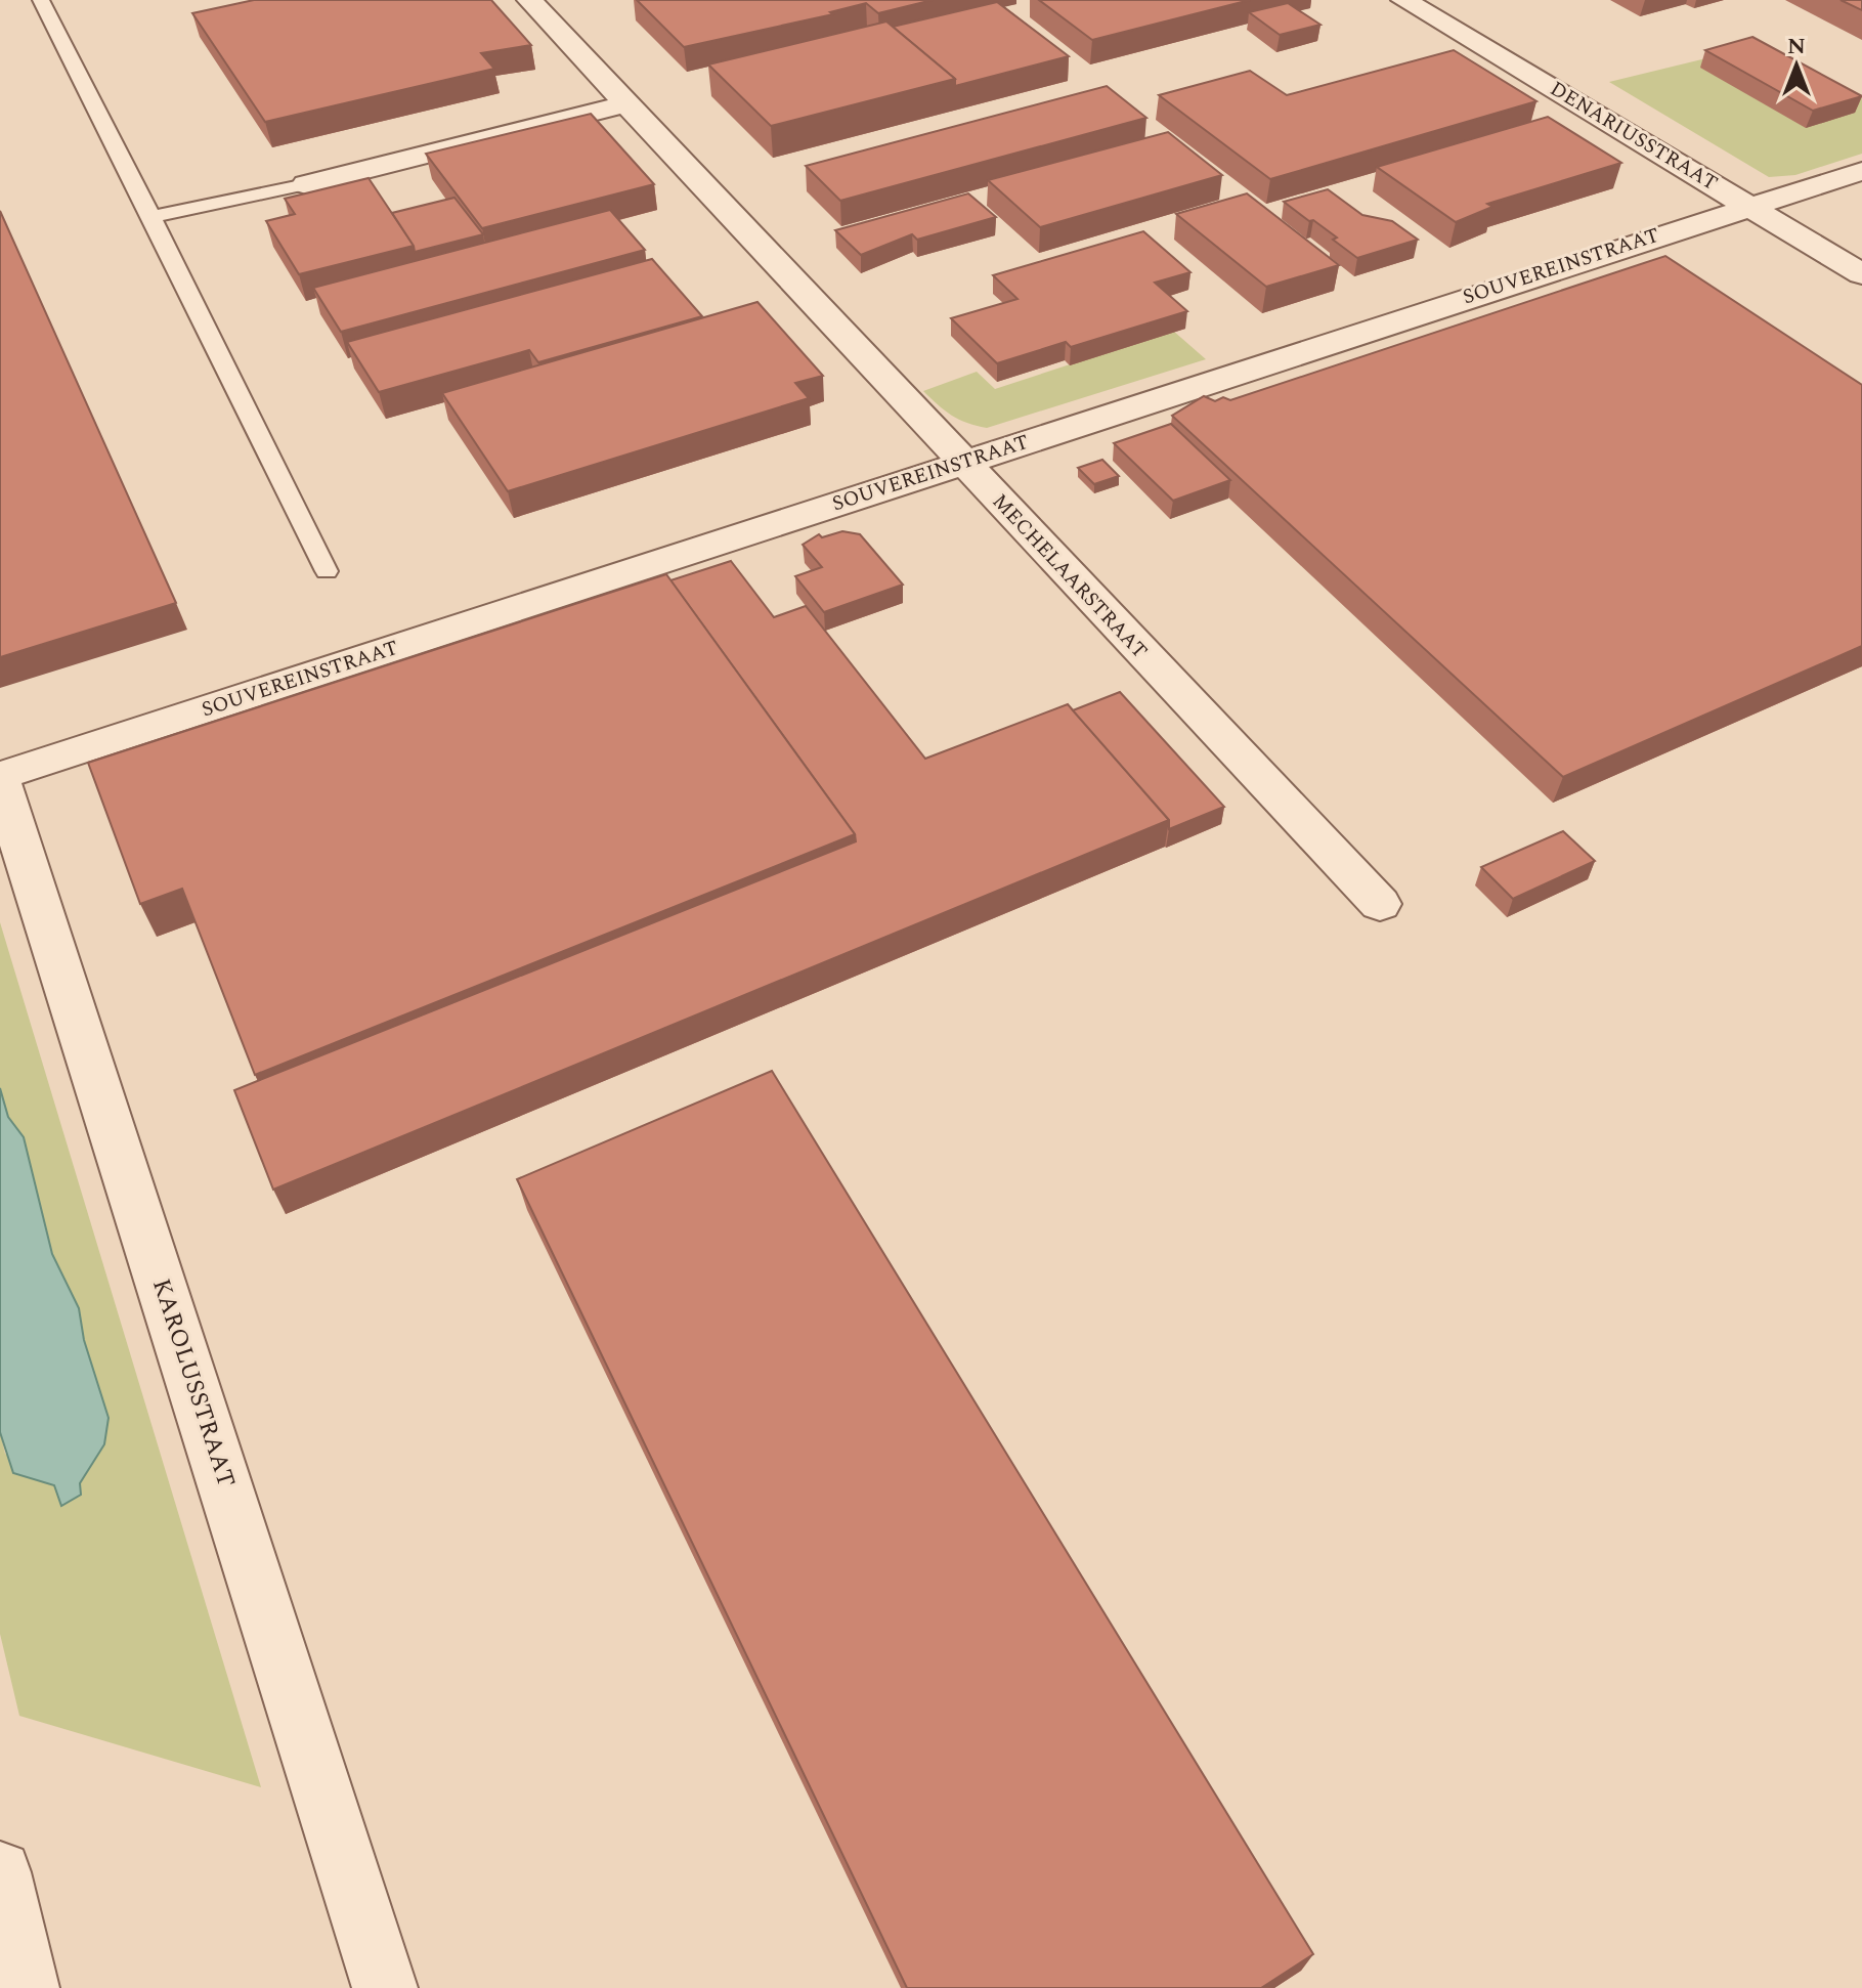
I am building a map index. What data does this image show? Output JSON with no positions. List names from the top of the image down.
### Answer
{
  "streets": {
    "street": [
      "DENARIUSSTRAAT",
      "SOUVEREINSTRAAT",
      "MECHELAARSTRAAT",
      "KAROLUSSTRAAT"
    ]
  },
  "crossings": [
    ["DENARIUSSTRAAT", "SOUVEREINSTRAAT"],
    ["SOUVEREINSTRAAT", "MECHELAARSTRAAT"],
    ["SOUVEREINSTRAAT", "KAROLUSSTRAAT"]
  ],
  "north": "top"
}
